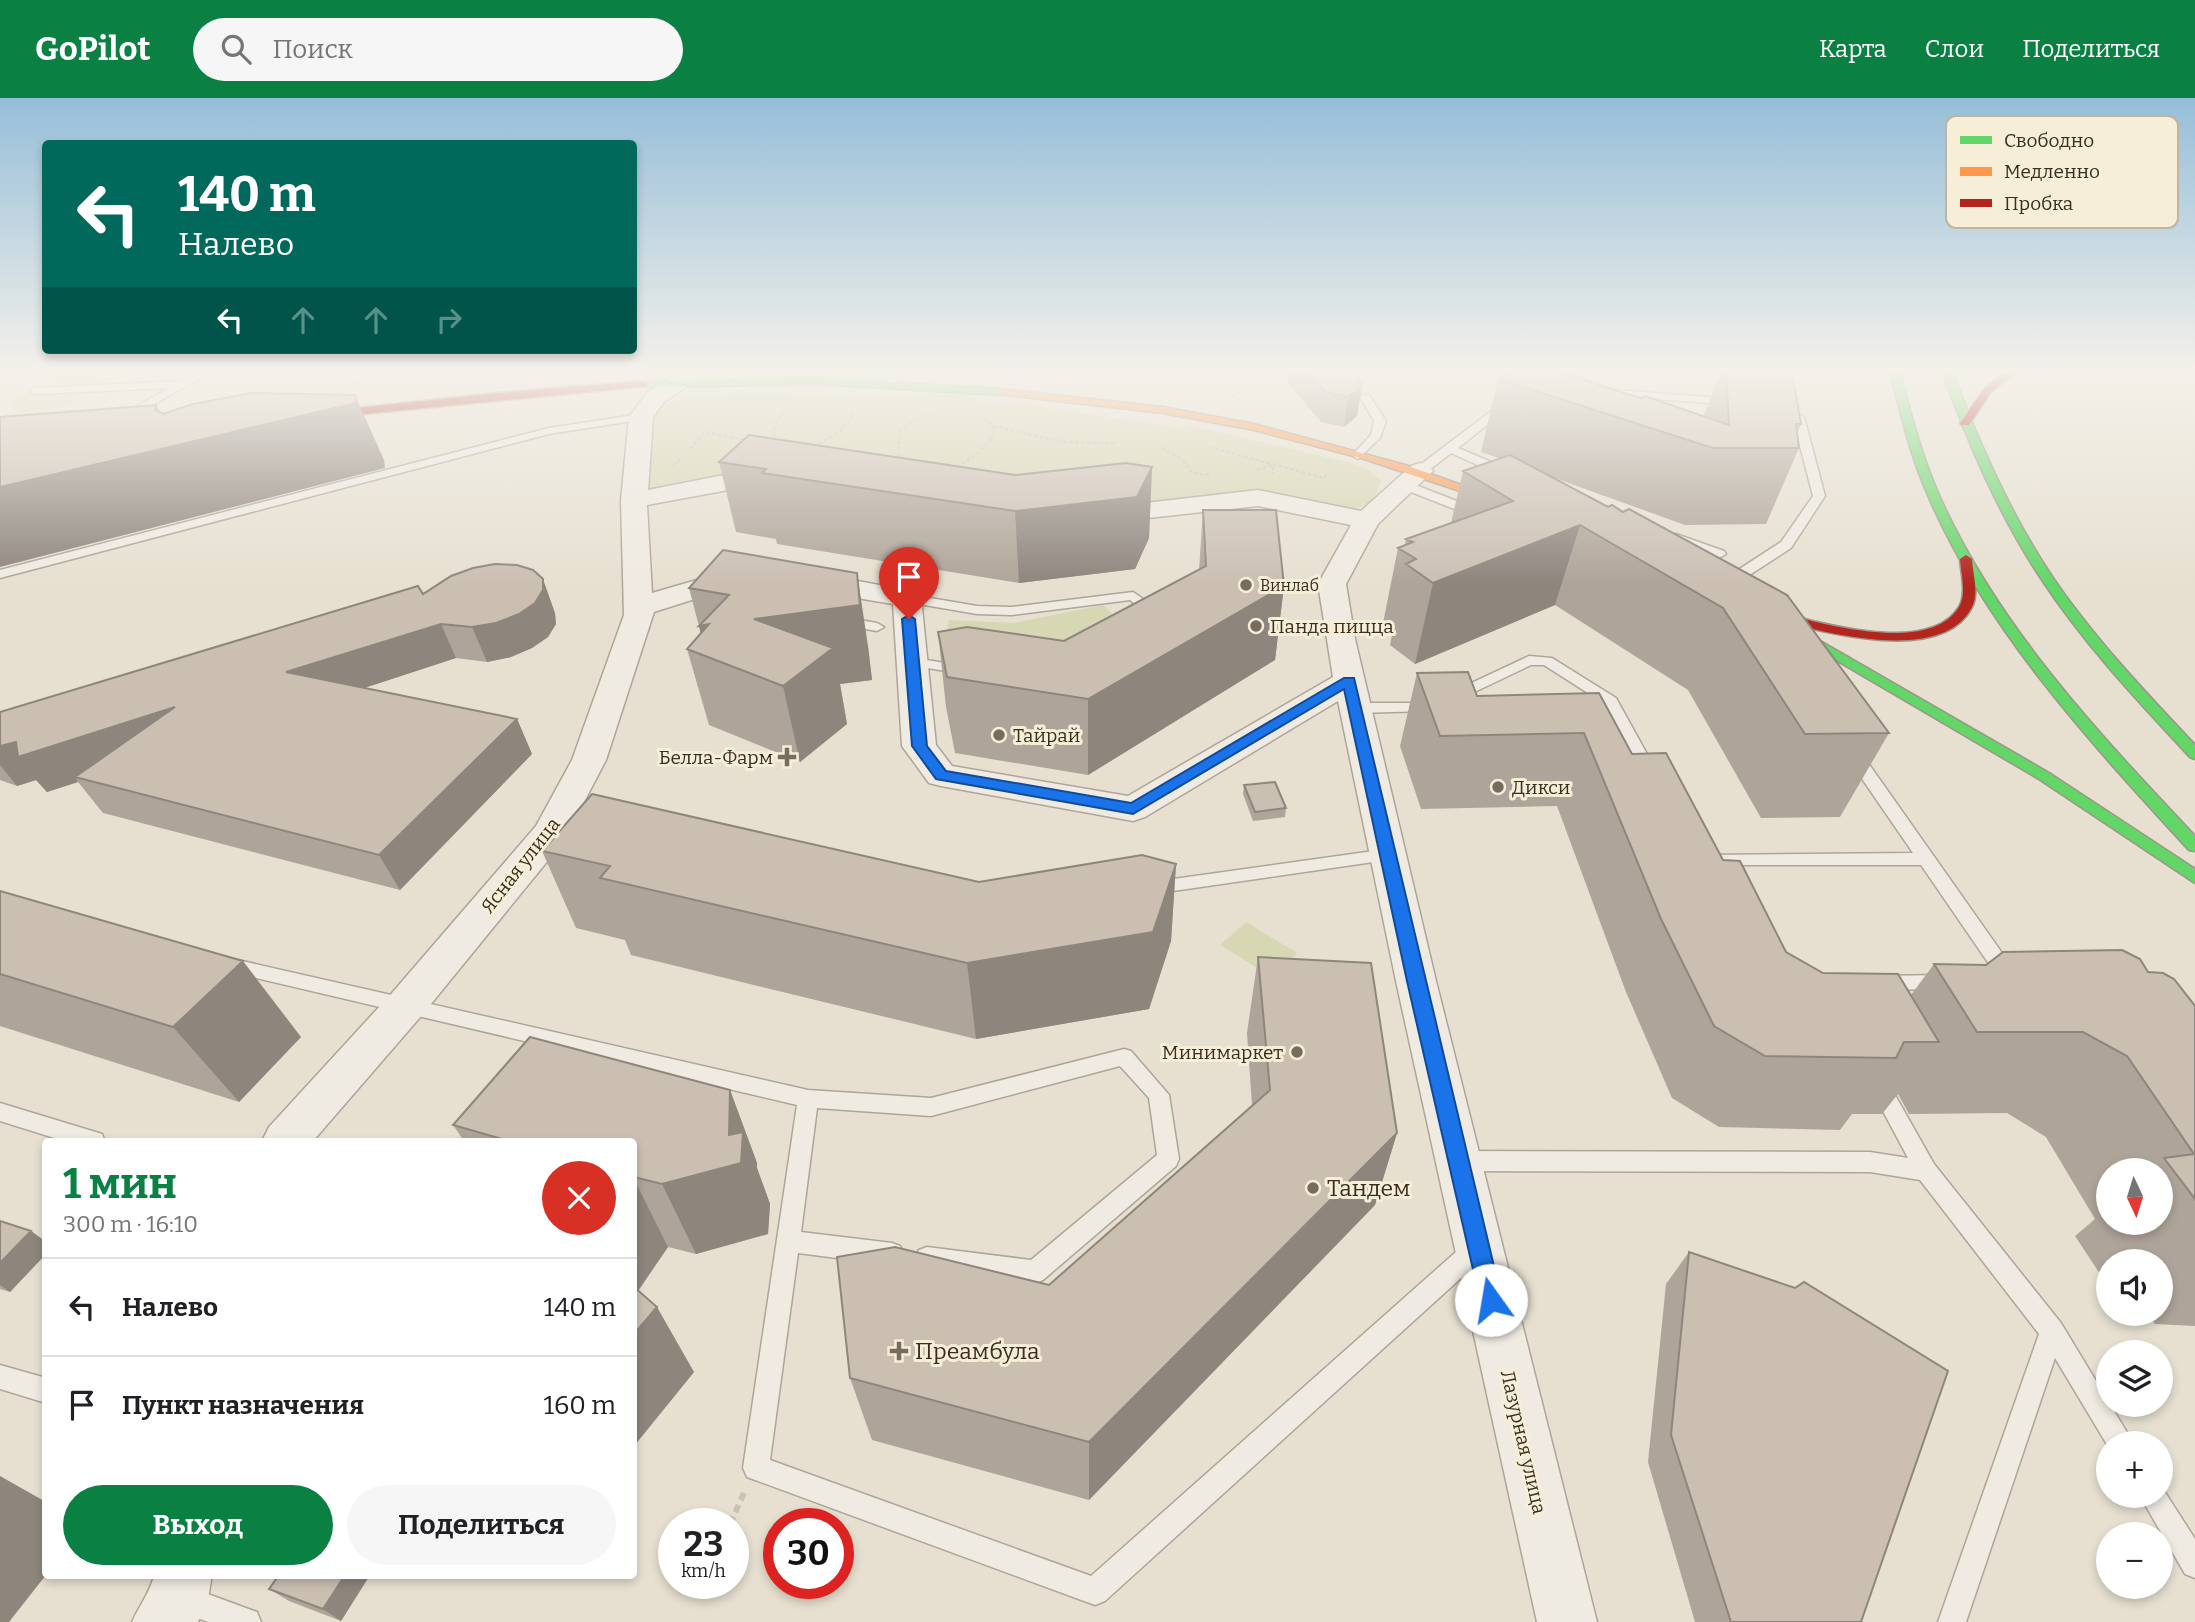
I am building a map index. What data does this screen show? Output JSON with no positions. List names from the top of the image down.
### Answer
{
  "streets": {
    "street": ["Ясная улица", "Лазурная улица"]
  },
  "places": {
    "other": [
      "Винлаб",
      "Панда пицца",
      "Тайрай",
      "Дикси",
      "Минимаркет",
      "Тандем"
    ],
    "health": ["Белла-Фарм", "Преамбула"]
  },
  "legend": ["Свободно", "Медленно", "Пробка"],
  "north": "bottom",
  "page": {
    "header": "GoPilot",
    "search": "Поиск",
    "nav": ["Карта", "Слои", "Поделиться"],
    "turn": ["140 m", "Налево"],
    "heading": ["1 мин", "300 m · 16:10"],
    "map_buttons": ["+", "−"],
    "list": [
      {
        "name": "Налево",
        "value": "140 m"
      },
      {
        "name": "Пункт назначения",
        "value": "160 m"
      }
    ],
    "buttons": ["Выход", "Поделиться"],
    "speed": "23 km/h",
    "limit": "30"
  }
}
